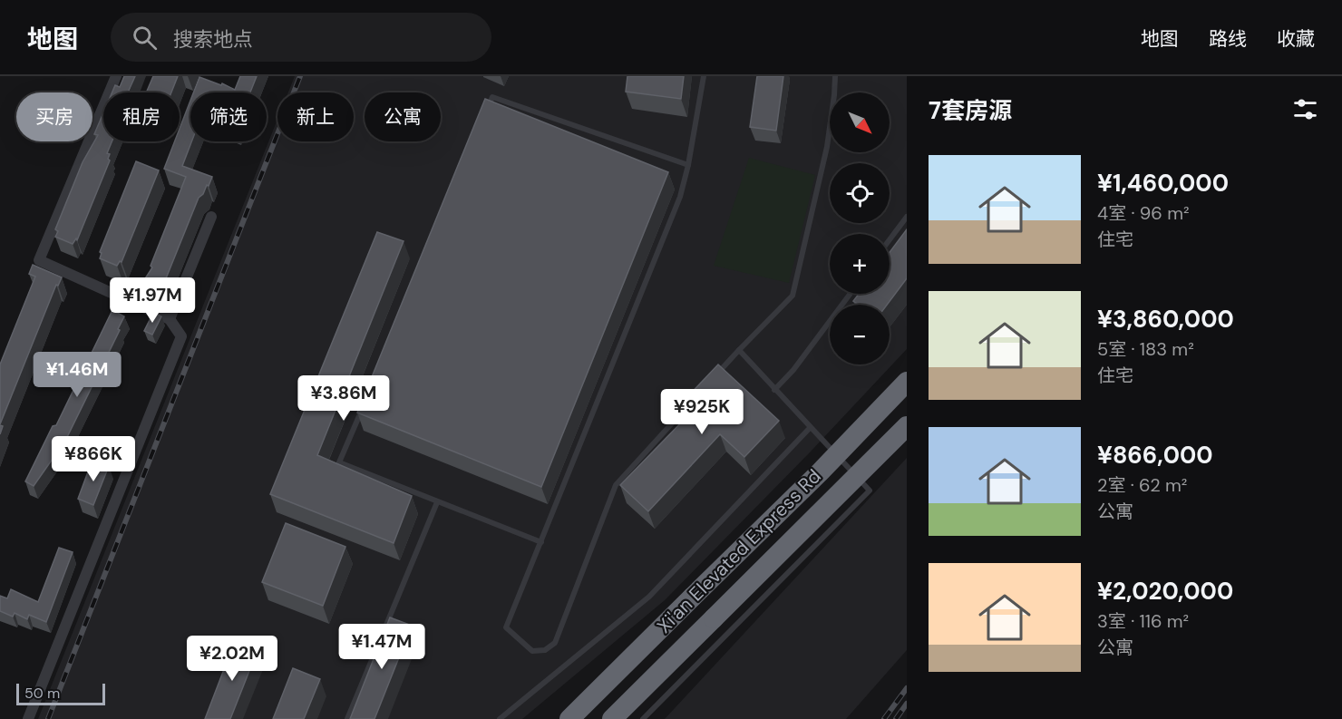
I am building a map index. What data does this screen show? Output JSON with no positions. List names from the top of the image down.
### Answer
{
  "streets": {
    "highway": ["Xi'an Elevated Express Rd"]
  },
  "scale_bar": "50 m",
  "north": "bottom right",
  "page": {
    "header": "地图",
    "search": "搜索地点",
    "nav": ["地图", "路线", "收藏"],
    "heading": "7套房源",
    "map_buttons": ["+", "−"],
    "chip": [
      "买房",
      "租房",
      "筛选",
      "新上",
      "公寓"
    ],
    "list": [
      {
        "name": "¥1,460,000",
        "note": "4室 · 96 m² · 住宅"
      },
      {
        "name": "¥3,860,000",
        "note": "5室 · 183 m² · 住宅"
      },
      {
        "name": "¥866,000",
        "note": "2室 · 62 m² · 公寓"
      },
      {
        "name": "¥2,020,000",
        "note": "3室 · 116 m² · 公寓"
      }
    ],
    "price": [
      "¥1.97M",
      "¥1.46M",
      "¥3.86M",
      "¥925K",
      "¥866K",
      "¥1.47M",
      "¥2.02M"
    ],
    "scale": "50 m"
  }
}
